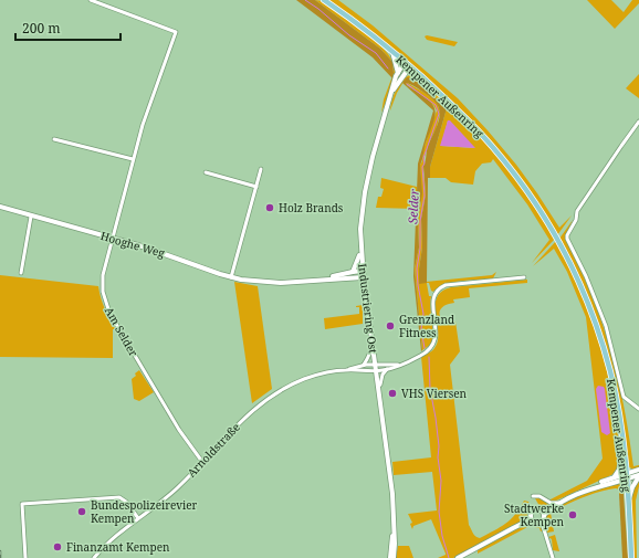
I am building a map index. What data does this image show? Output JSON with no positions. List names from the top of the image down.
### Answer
{
  "streets": {
    "main road": ["Kempener Außenring"],
    "street": [
      "Hooghe Weg",
      "Industriering Ost",
      "Am Selder",
      "Arnoldstraße"
    ]
  },
  "crossings": [
    ["Kempener Außenring", "Industriering Ost"],
    ["Hooghe Weg", "Industriering Ost"],
    ["Hooghe Weg", "Am Selder"],
    ["Industriering Ost", "Arnoldstraße"],
    ["Am Selder", "Arnoldstraße"]
  ],
  "water": ["Selder"],
  "places": [
    "Holz Brands",
    "Grenzland Fitness",
    "VHS Viersen",
    "Bundespolizeirevier Kempen",
    "Stadtwerke Kempen",
    "Finanzamt Kempen"
  ],
  "scale_bar": "200 m"
}
